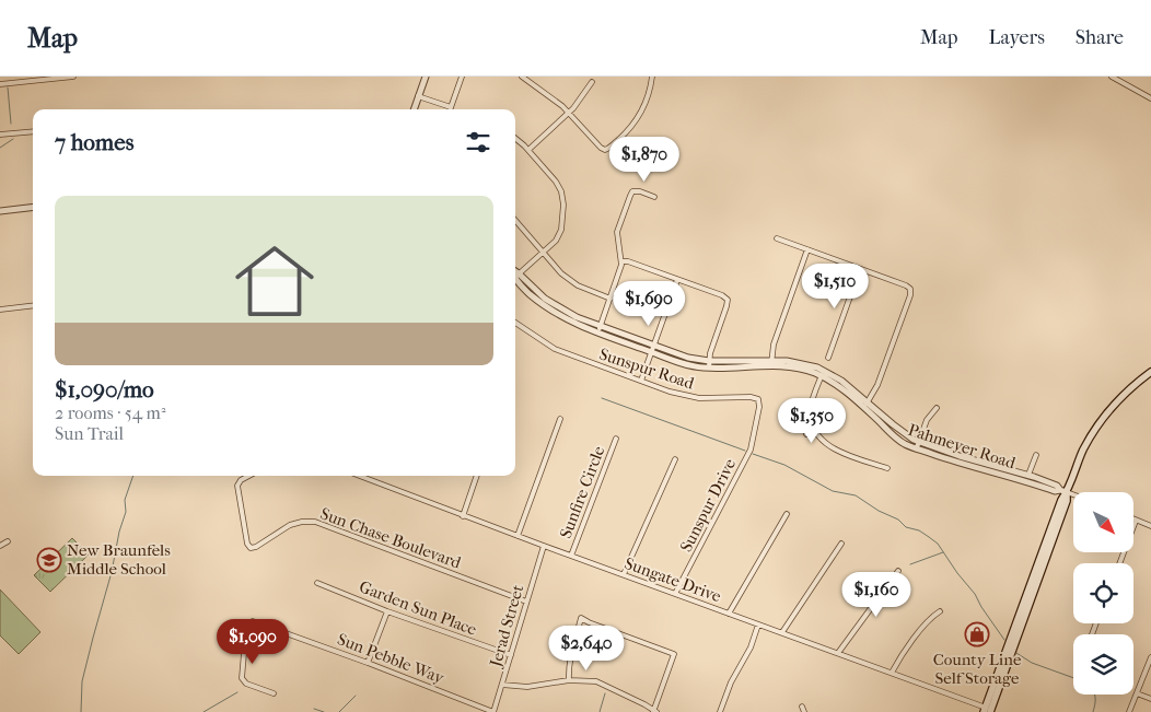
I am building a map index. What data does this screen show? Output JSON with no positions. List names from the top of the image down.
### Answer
{
  "streets": {
    "street": [
      "Sunspur Road",
      "Pahmeyer Road",
      "Sunfire Circle",
      "Sunspur Drive",
      "Sun Chase Boulevard",
      "Sungate Drive",
      "Garden Sun Place",
      "Jerad Street",
      "Sun Pebble Way"
    ]
  },
  "crossings": [
    ["Sunspur Road", "Sunspur Drive"],
    ["Sunfire Circle", "Sungate Drive"],
    ["Sunspur Drive", "Sungate Drive"],
    ["Sun Chase Boulevard", "Jerad Street"],
    ["Sungate Drive", "Jerad Street"],
    ["Garden Sun Place", "Jerad Street"],
    ["Jerad Street", "Sun Pebble Way"]
  ],
  "places": {
    "school or university": ["New Braunfels Middle School"],
    "shop": ["County Line Self Storage"]
  },
  "north": "bottom right",
  "page": {
    "header": "Map",
    "nav": ["Map", "Layers", "Share"],
    "heading": "7 homes",
    "price": [
      "$1,870",
      "$1,510",
      "$1,690",
      "$1,350",
      "$1,160",
      "$1,090",
      "$2,640"
    ],
    "list": [
      {
        "name": "$1,090/mo",
        "note": "2 rooms · 54 m² · Sun Trail"
      }
    ]
  }
}
